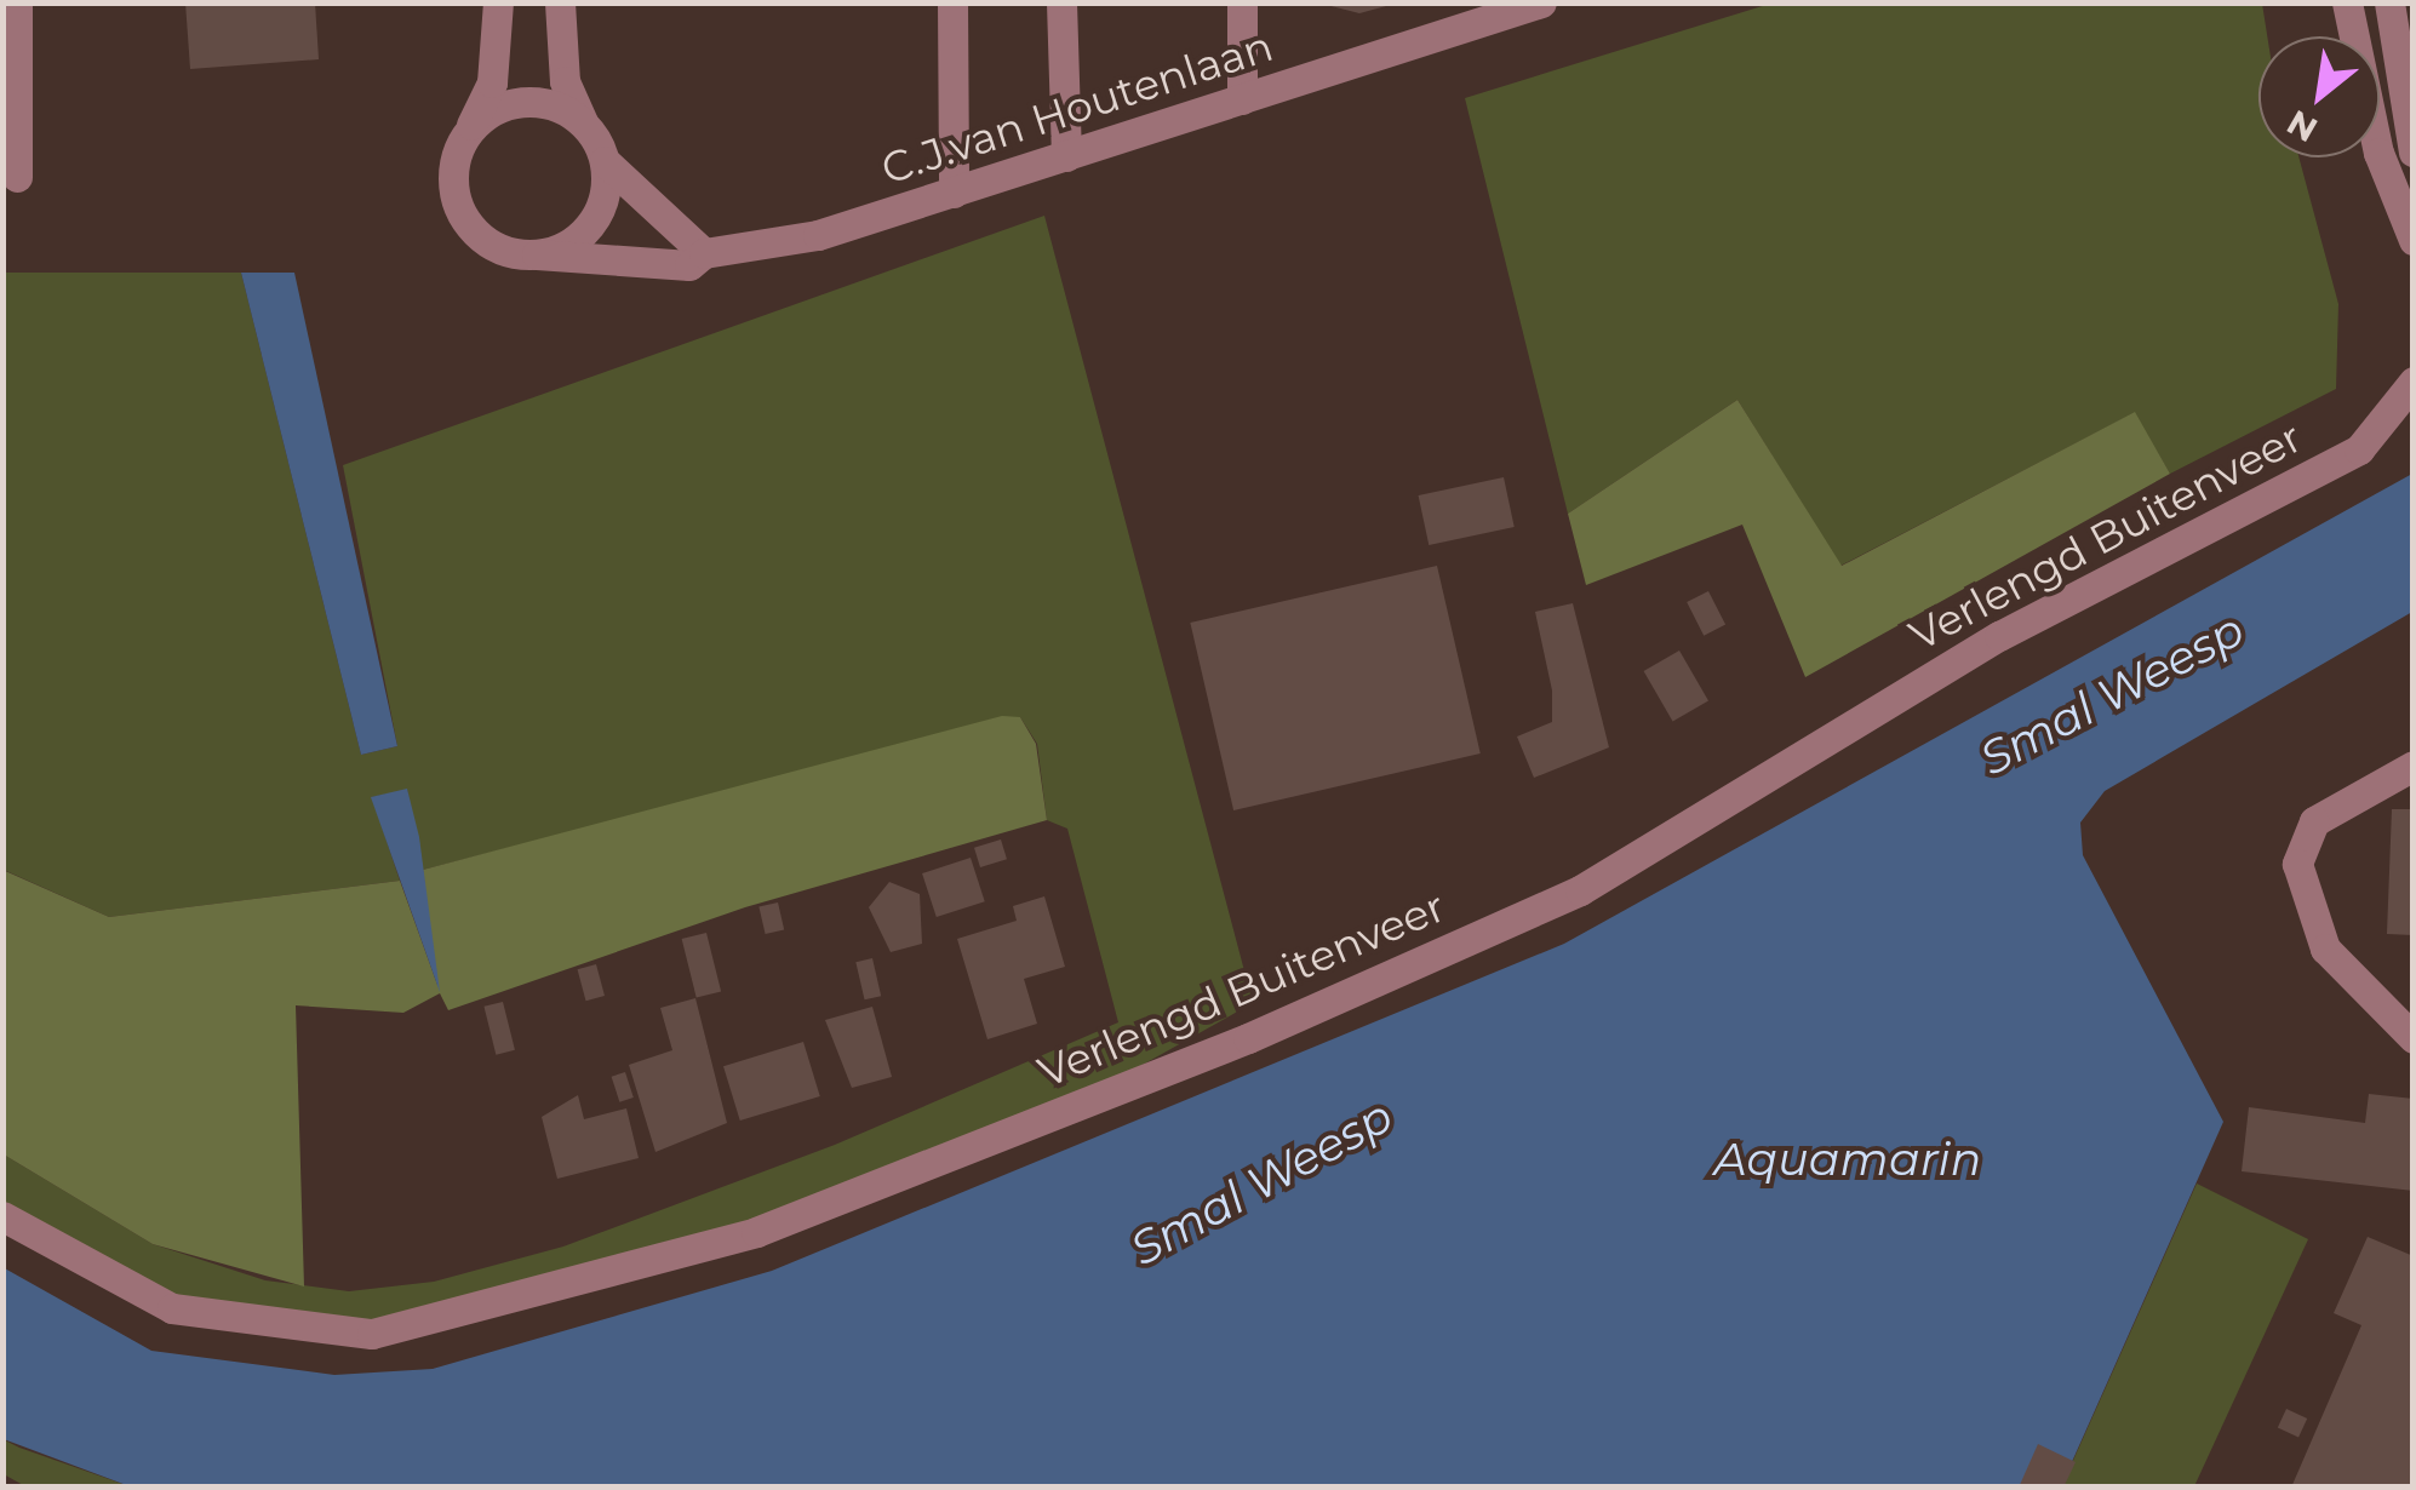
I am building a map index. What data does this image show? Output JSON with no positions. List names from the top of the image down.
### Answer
{
  "streets": {
    "street": ["C.J.van Houtenlaan", "Verlengd Buitenveer"]
  },
  "water": ["Smal Weesp", "Aquamarin"],
  "north": "bottom left"
}
